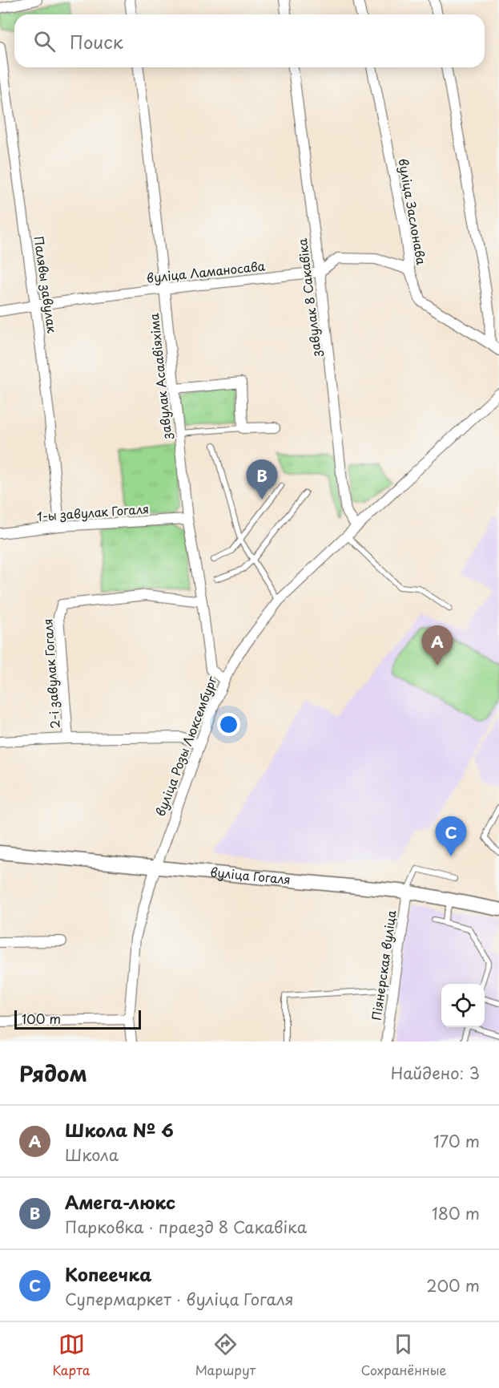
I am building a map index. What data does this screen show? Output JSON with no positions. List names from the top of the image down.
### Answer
{
  "streets": {
    "main road": ["вуліца Гогаля"],
    "street": [
      "вуліца Заслонава",
      "вуліца Ламаносава",
      "Палявы завулак",
      "завулак 8 Сакавіка",
      "завулак Асаавіяхіма",
      "1-ы завулак Гогаля",
      "2-і завулак Гогаля",
      "вуліца Розы Люксембург",
      "Піянерская вуліца"
    ]
  },
  "crossings": [
    ["вуліца Заслонава", "вуліца Ламаносава"],
    ["вуліца Ламаносава", "Палявы завулак"],
    ["вуліца Ламаносава", "завулак 8 Сакавіка"],
    ["вуліца Ламаносава", "завулак Асаавіяхіма"],
    ["Палявы завулак", "1-ы завулак Гогаля"],
    ["завулак 8 Сакавіка", "вуліца Розы Люксембург"],
    ["завулак Асаавіяхіма", "1-ы завулак Гогаля"],
    ["завулак Асаавіяхіма", "2-і завулак Гогаля"],
    ["завулак Асаавіяхіма", "вуліца Розы Люксембург"],
    ["вуліца Розы Люксембург", "вуліца Гогаля"],
    ["вуліца Гогаля", "Піянерская вуліца"]
  ],
  "scale_bar": "100 m",
  "page": {
    "search": "Поиск",
    "pins": ["B", "A", "C"],
    "scale": "100 m",
    "heading": ["Рядом", "Найдено: 3"],
    "list": [
      {
        "mark": "A",
        "name": "Школа № 6",
        "note": "Школа",
        "value": "170 m"
      },
      {
        "mark": "B",
        "name": "Амега-люкс",
        "note": "Парковка · праезд 8 Сакавіка",
        "value": "180 m"
      },
      {
        "mark": "C",
        "name": "Копеечка",
        "note": "Супермаркет · вуліца Гогаля",
        "value": "200 m"
      }
    ],
    "nav": ["Карта", "Маршрут", "Сохранённые"]
  }
}
